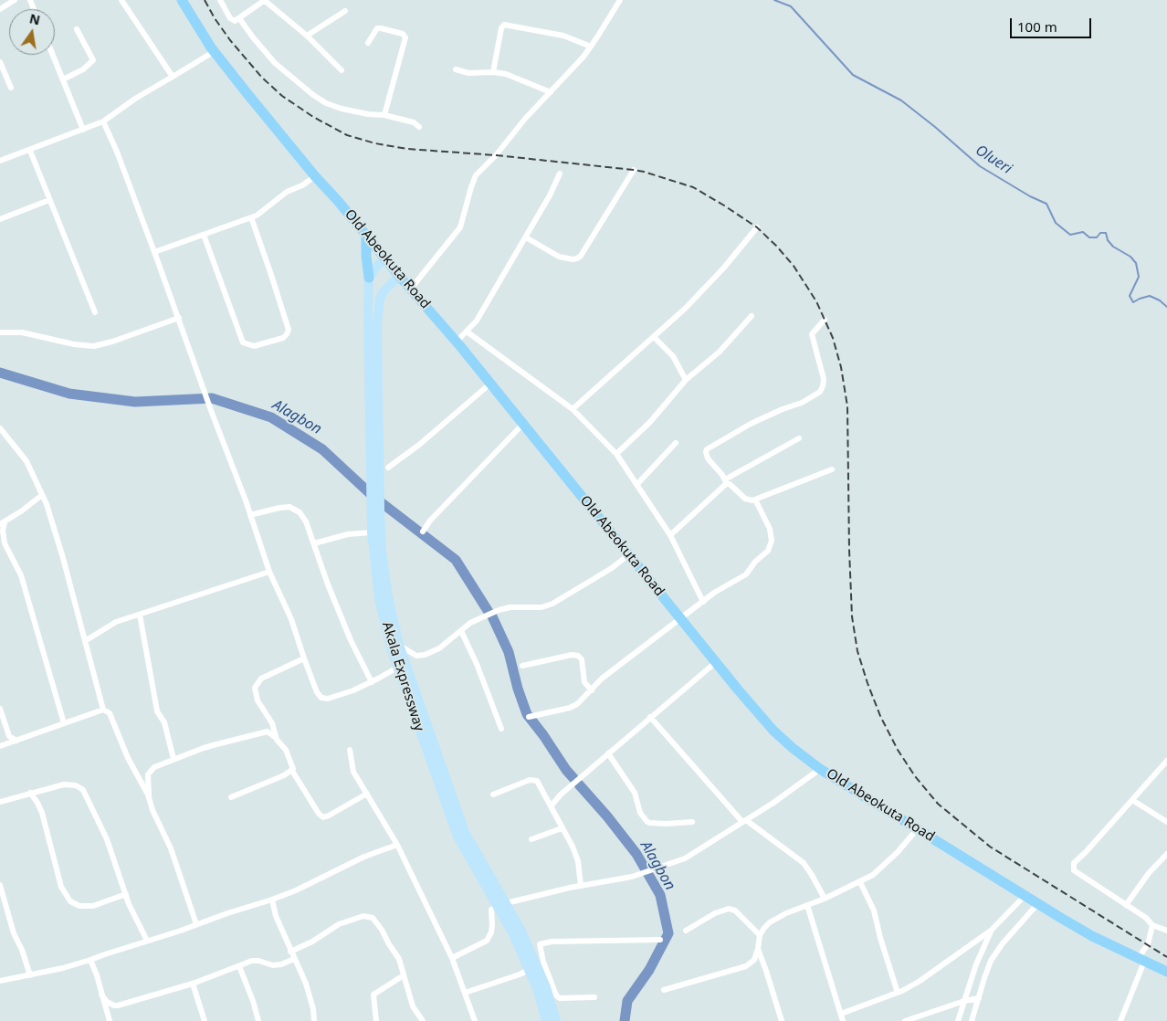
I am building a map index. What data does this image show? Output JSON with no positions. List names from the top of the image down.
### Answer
{
  "streets": {
    "highway": ["Old Abeokuta Road"],
    "main road": ["Akala Expressway"]
  },
  "crossings": [
    ["Old Abeokuta Road", "Akala Expressway"]
  ],
  "water": ["Olueri", "Alagbon"],
  "scale_bar": "100 m",
  "north": "top"
}
